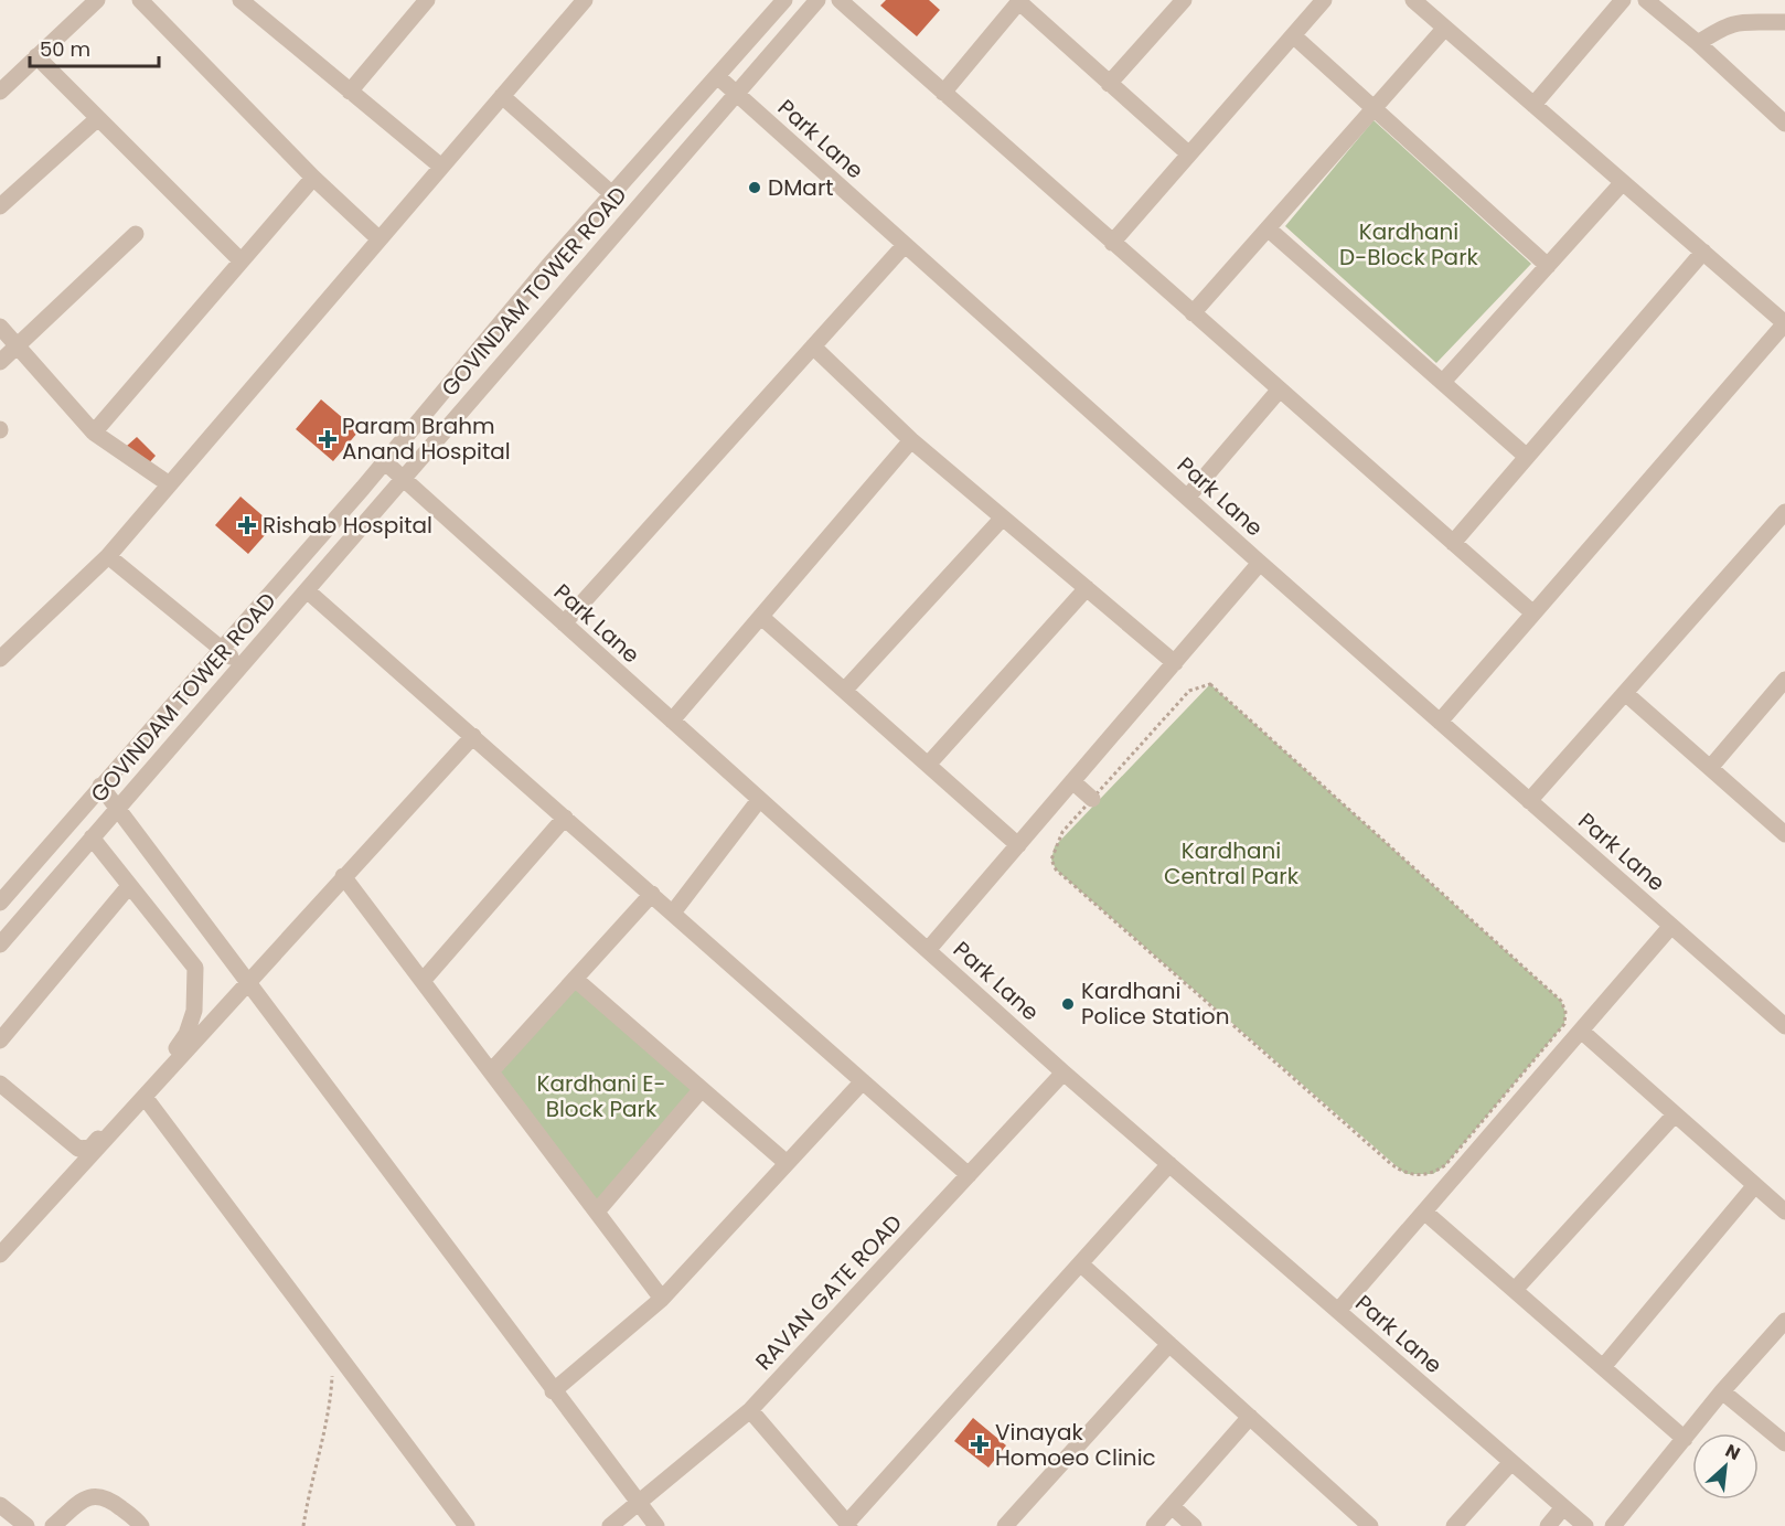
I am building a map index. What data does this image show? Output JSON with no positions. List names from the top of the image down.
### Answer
{
  "streets": {
    "street": ["Park Lane", "GOVINDAM TOWER ROAD", "RAVAN GATE ROAD"]
  },
  "crossings": [
    ["Park Lane", "GOVINDAM TOWER ROAD"],
    ["Park Lane", "RAVAN GATE ROAD"]
  ],
  "parks": ["Kardhani D-Block Park", "Kardhani Central Park", "Kardhani E- Block Park"],
  "places": {
    "other": ["DMart", "Kardhani Police Station"],
    "health": ["Param Brahm Anand Hospital", "Rishab Hospital", "Vinayak Homoeo Clinic"]
  },
  "scale_bar": "50 m",
  "north": "top right"
}
